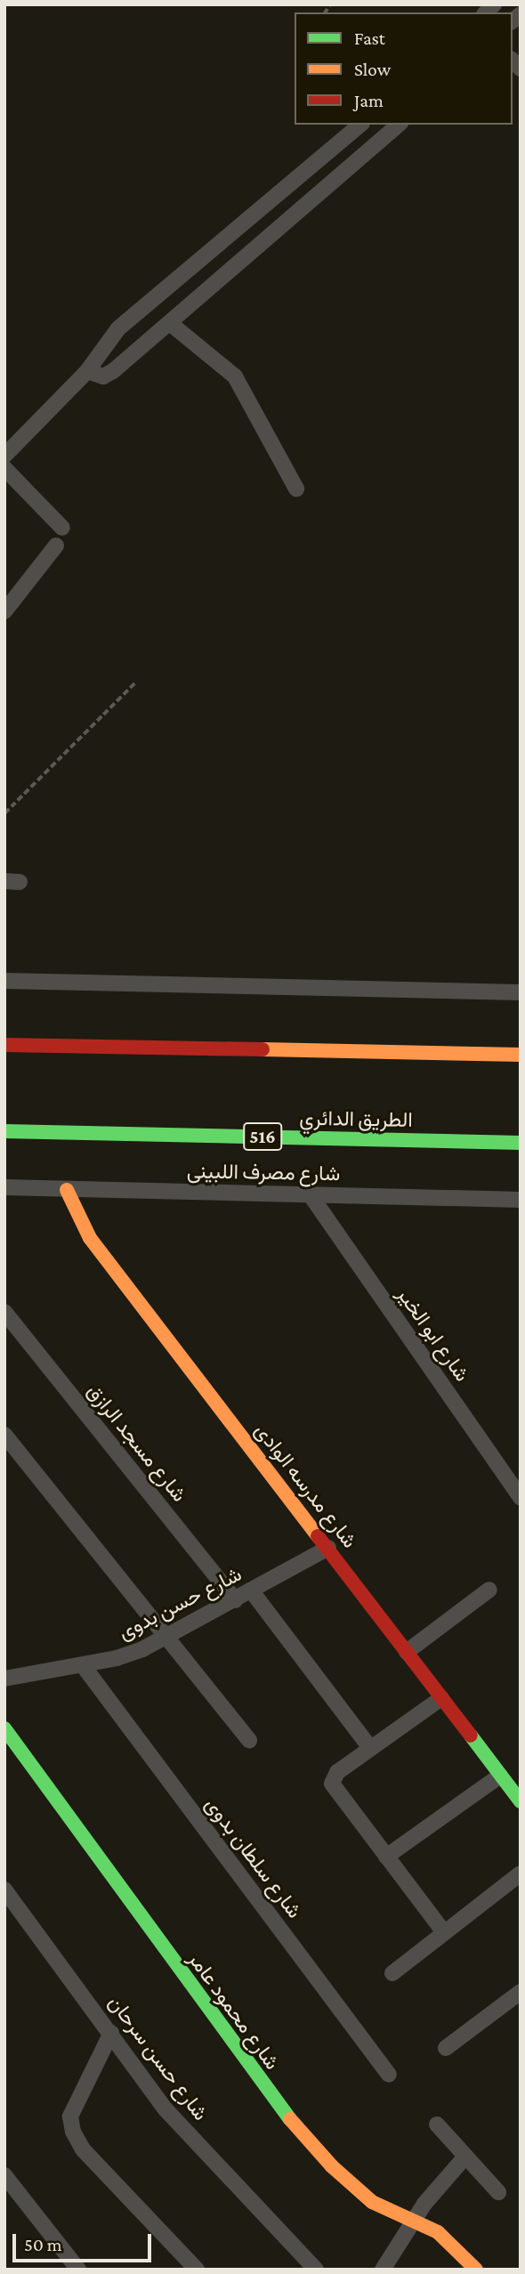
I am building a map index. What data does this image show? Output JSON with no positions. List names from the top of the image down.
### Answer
{
  "streets": {
    "main road": [
      "الطريق الدائري",
      "516",
      "شارع مدرسه الوادى",
      "شارع محمود عامر"
    ],
    "street": [
      "شارع مصرف اللبينى",
      "شارع ابو الخير",
      "شارع مسجد الرازق",
      "شارع حسن بدوى",
      "شارع سلطان بدوى",
      "شارع حسن سرحان"
    ]
  },
  "crossings": [
    ["شارع مصرف اللبينى", "شارع ابو الخير"],
    ["شارع مصرف اللبينى", "شارع مدرسه الوادى"],
    ["شارع مسجد الرازق", "شارع حسن بدوى"],
    ["شارع مدرسه الوادى", "شارع حسن بدوى"],
    ["شارع حسن بدوى", "شارع سلطان بدوى"]
  ],
  "legend": ["Fast", "Slow", "Jam"],
  "scale_bar": "50 m"
}
